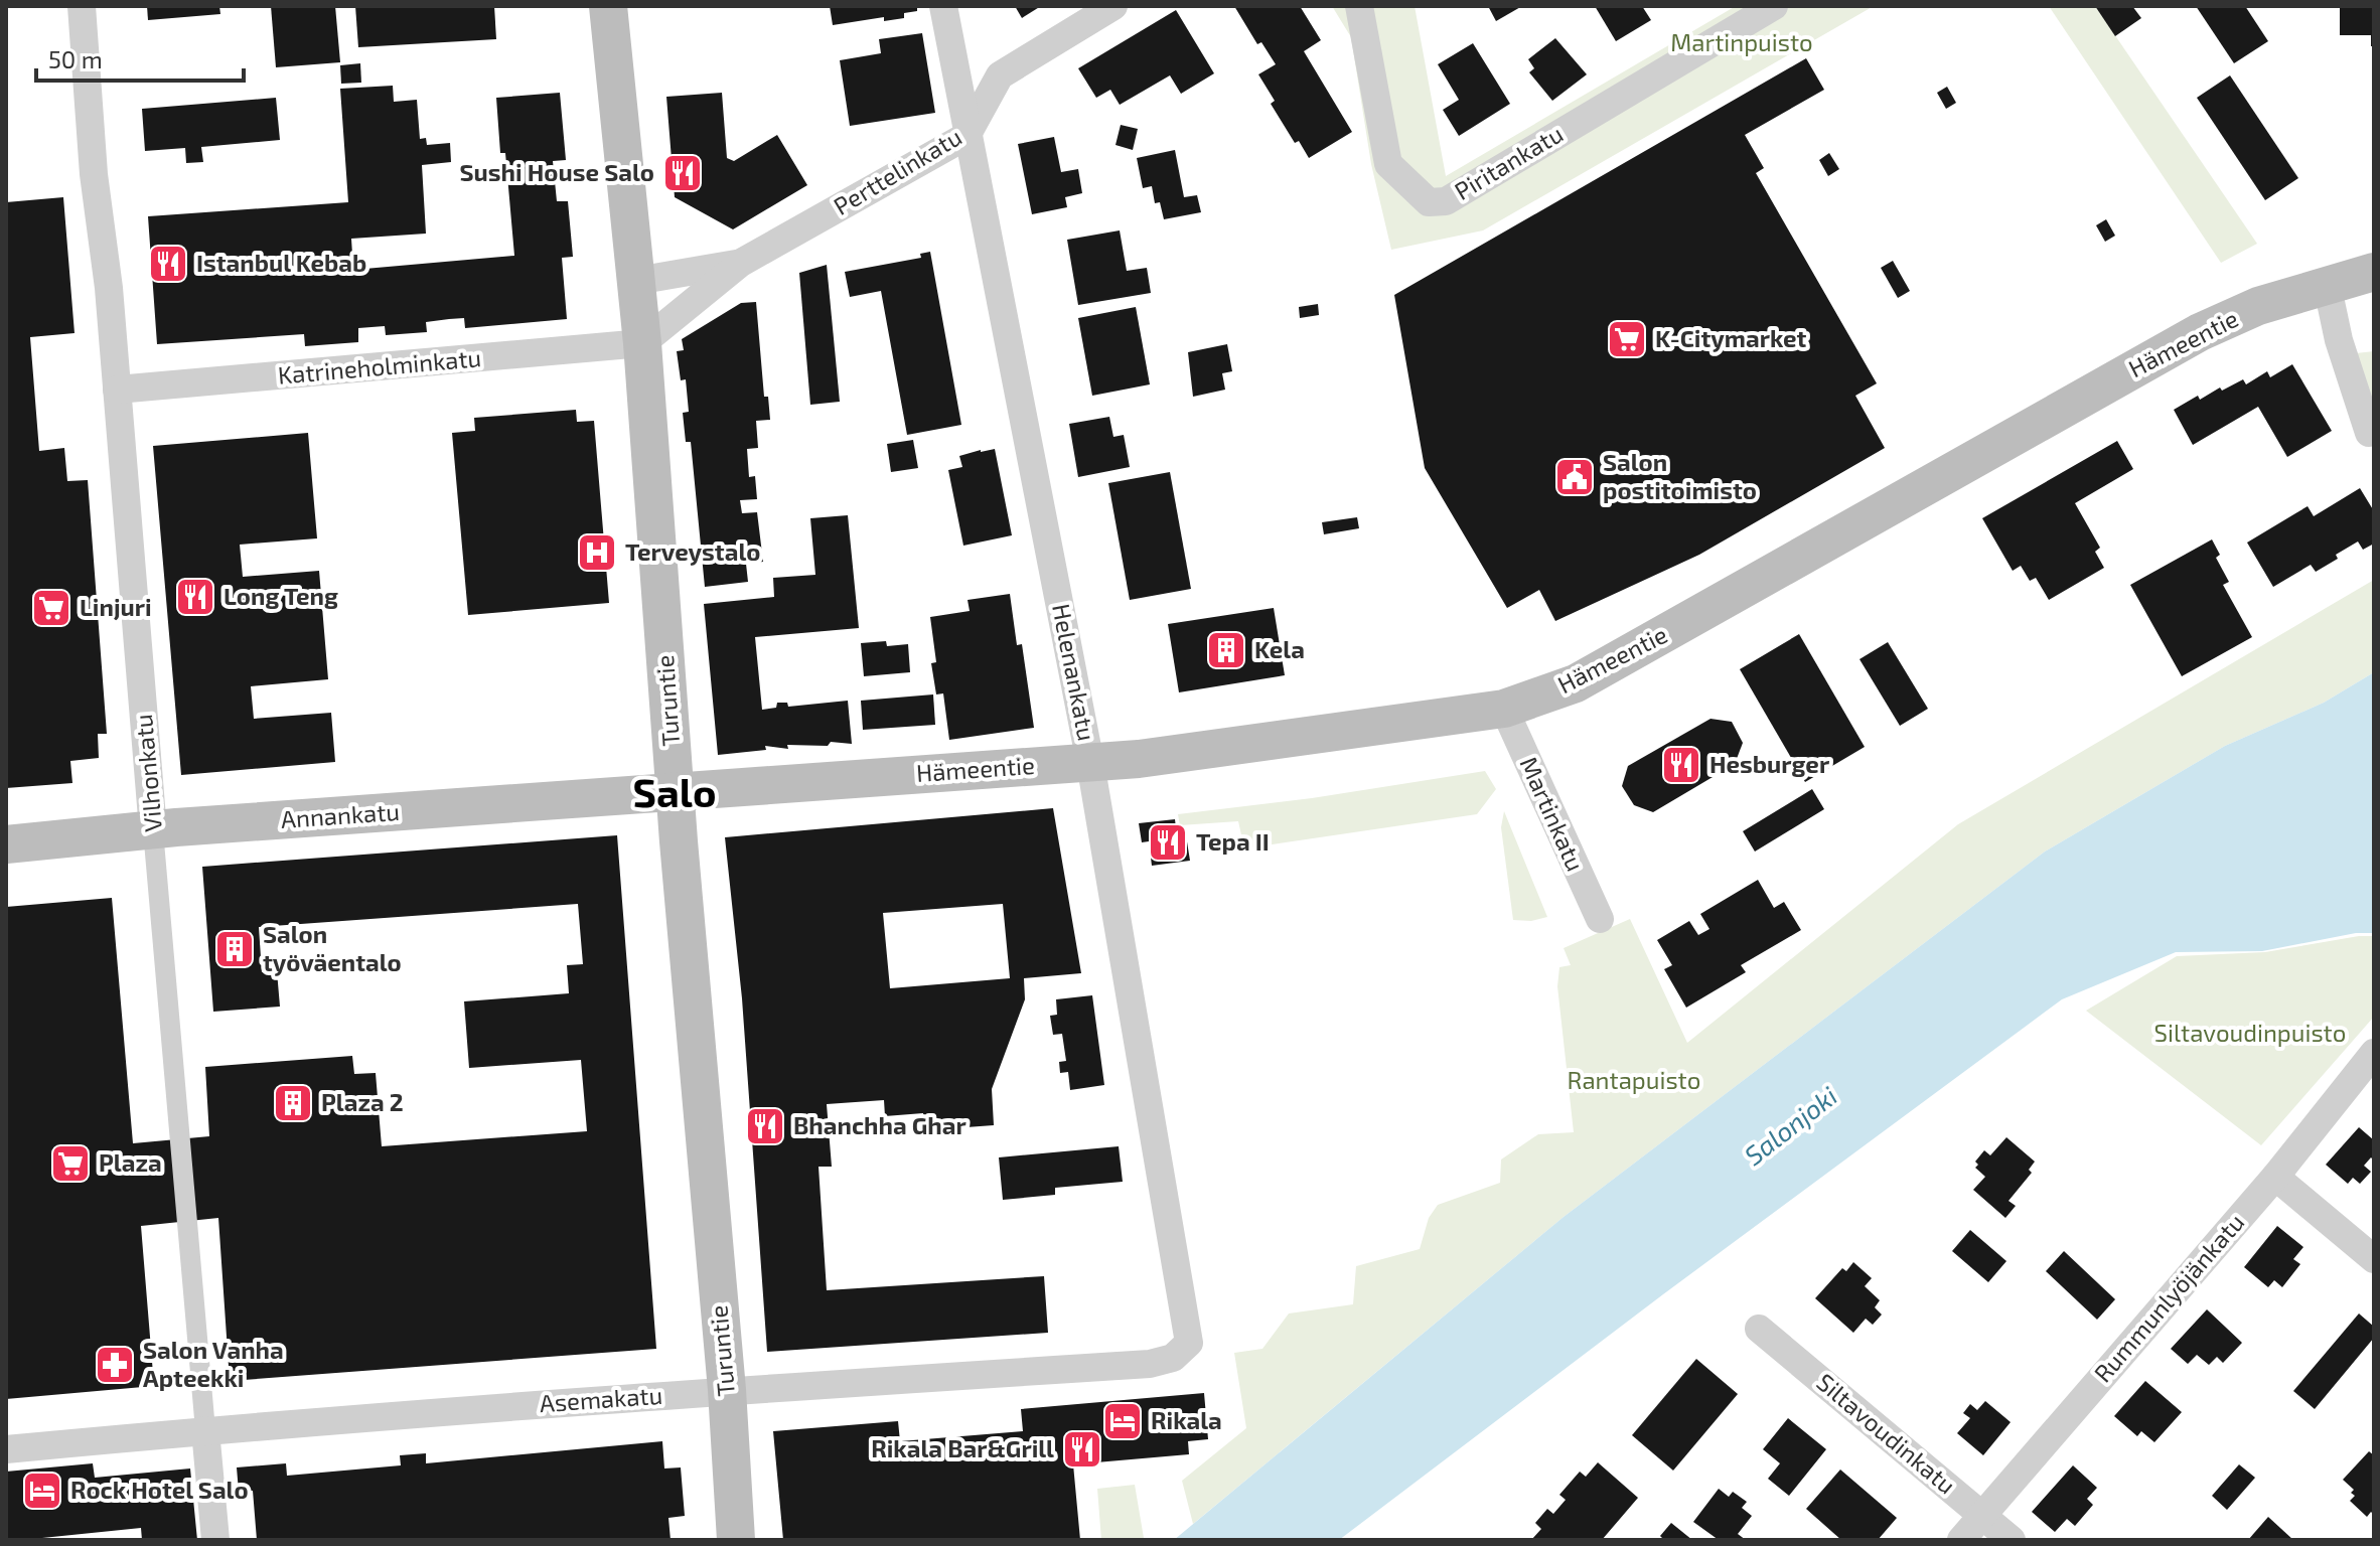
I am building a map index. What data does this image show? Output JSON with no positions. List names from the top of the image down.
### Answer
{
  "streets": {
    "main road": ["Hämeentie", "Turuntie", "Annankatu"],
    "street": [
      "Piritankatu",
      "Perttelinkatu",
      "Katrineholminkatu",
      "Helenankatu",
      "Vilhonkatu",
      "Martinkatu",
      "Rummunlyöjänkatu",
      "Asemakatu",
      "Siltavoudinkatu"
    ]
  },
  "crossings": [
    ["Perttelinkatu", "Katrineholminkatu"],
    ["Perttelinkatu", "Helenankatu"],
    ["Perttelinkatu", "Turuntie"],
    ["Hämeentie", "Helenankatu"],
    ["Hämeentie", "Turuntie"],
    ["Hämeentie", "Martinkatu"],
    ["Hämeentie", "Annankatu"],
    ["Katrineholminkatu", "Turuntie"],
    ["Katrineholminkatu", "Vilhonkatu"],
    ["Helenankatu", "Asemakatu"],
    ["Turuntie", "Annankatu"],
    ["Turuntie", "Asemakatu"],
    ["Vilhonkatu", "Annankatu"],
    ["Vilhonkatu", "Asemakatu"],
    ["Rummunlyöjänkatu", "Siltavoudinkatu"]
  ],
  "districts": ["Salo"],
  "water": ["Salonjoki"],
  "parks": ["Martinpuisto", "Siltavoudinpuisto", "Rantapuisto"],
  "places": {
    "restaurant": [
      "Sushi House Salo",
      "Istanbul Kebab",
      "Long Teng",
      "Hesburger",
      "Tepa II",
      "Bhanchha Ghar",
      "Rikala Bar&Grill"
    ],
    "supermarket": ["K-Citymarket", "Linjuri", "Plaza"],
    "public building": ["Salon postitoimisto"],
    "hospital": ["Terveystalo"],
    "building": ["Kela", "Salon työväentalo", "Plaza 2"],
    "pharmacy": ["Salon Vanha Apteekki"],
    "hotel": ["Rikala", "Rock Hotel Salo"]
  },
  "scale_bar": "50 m"
}
